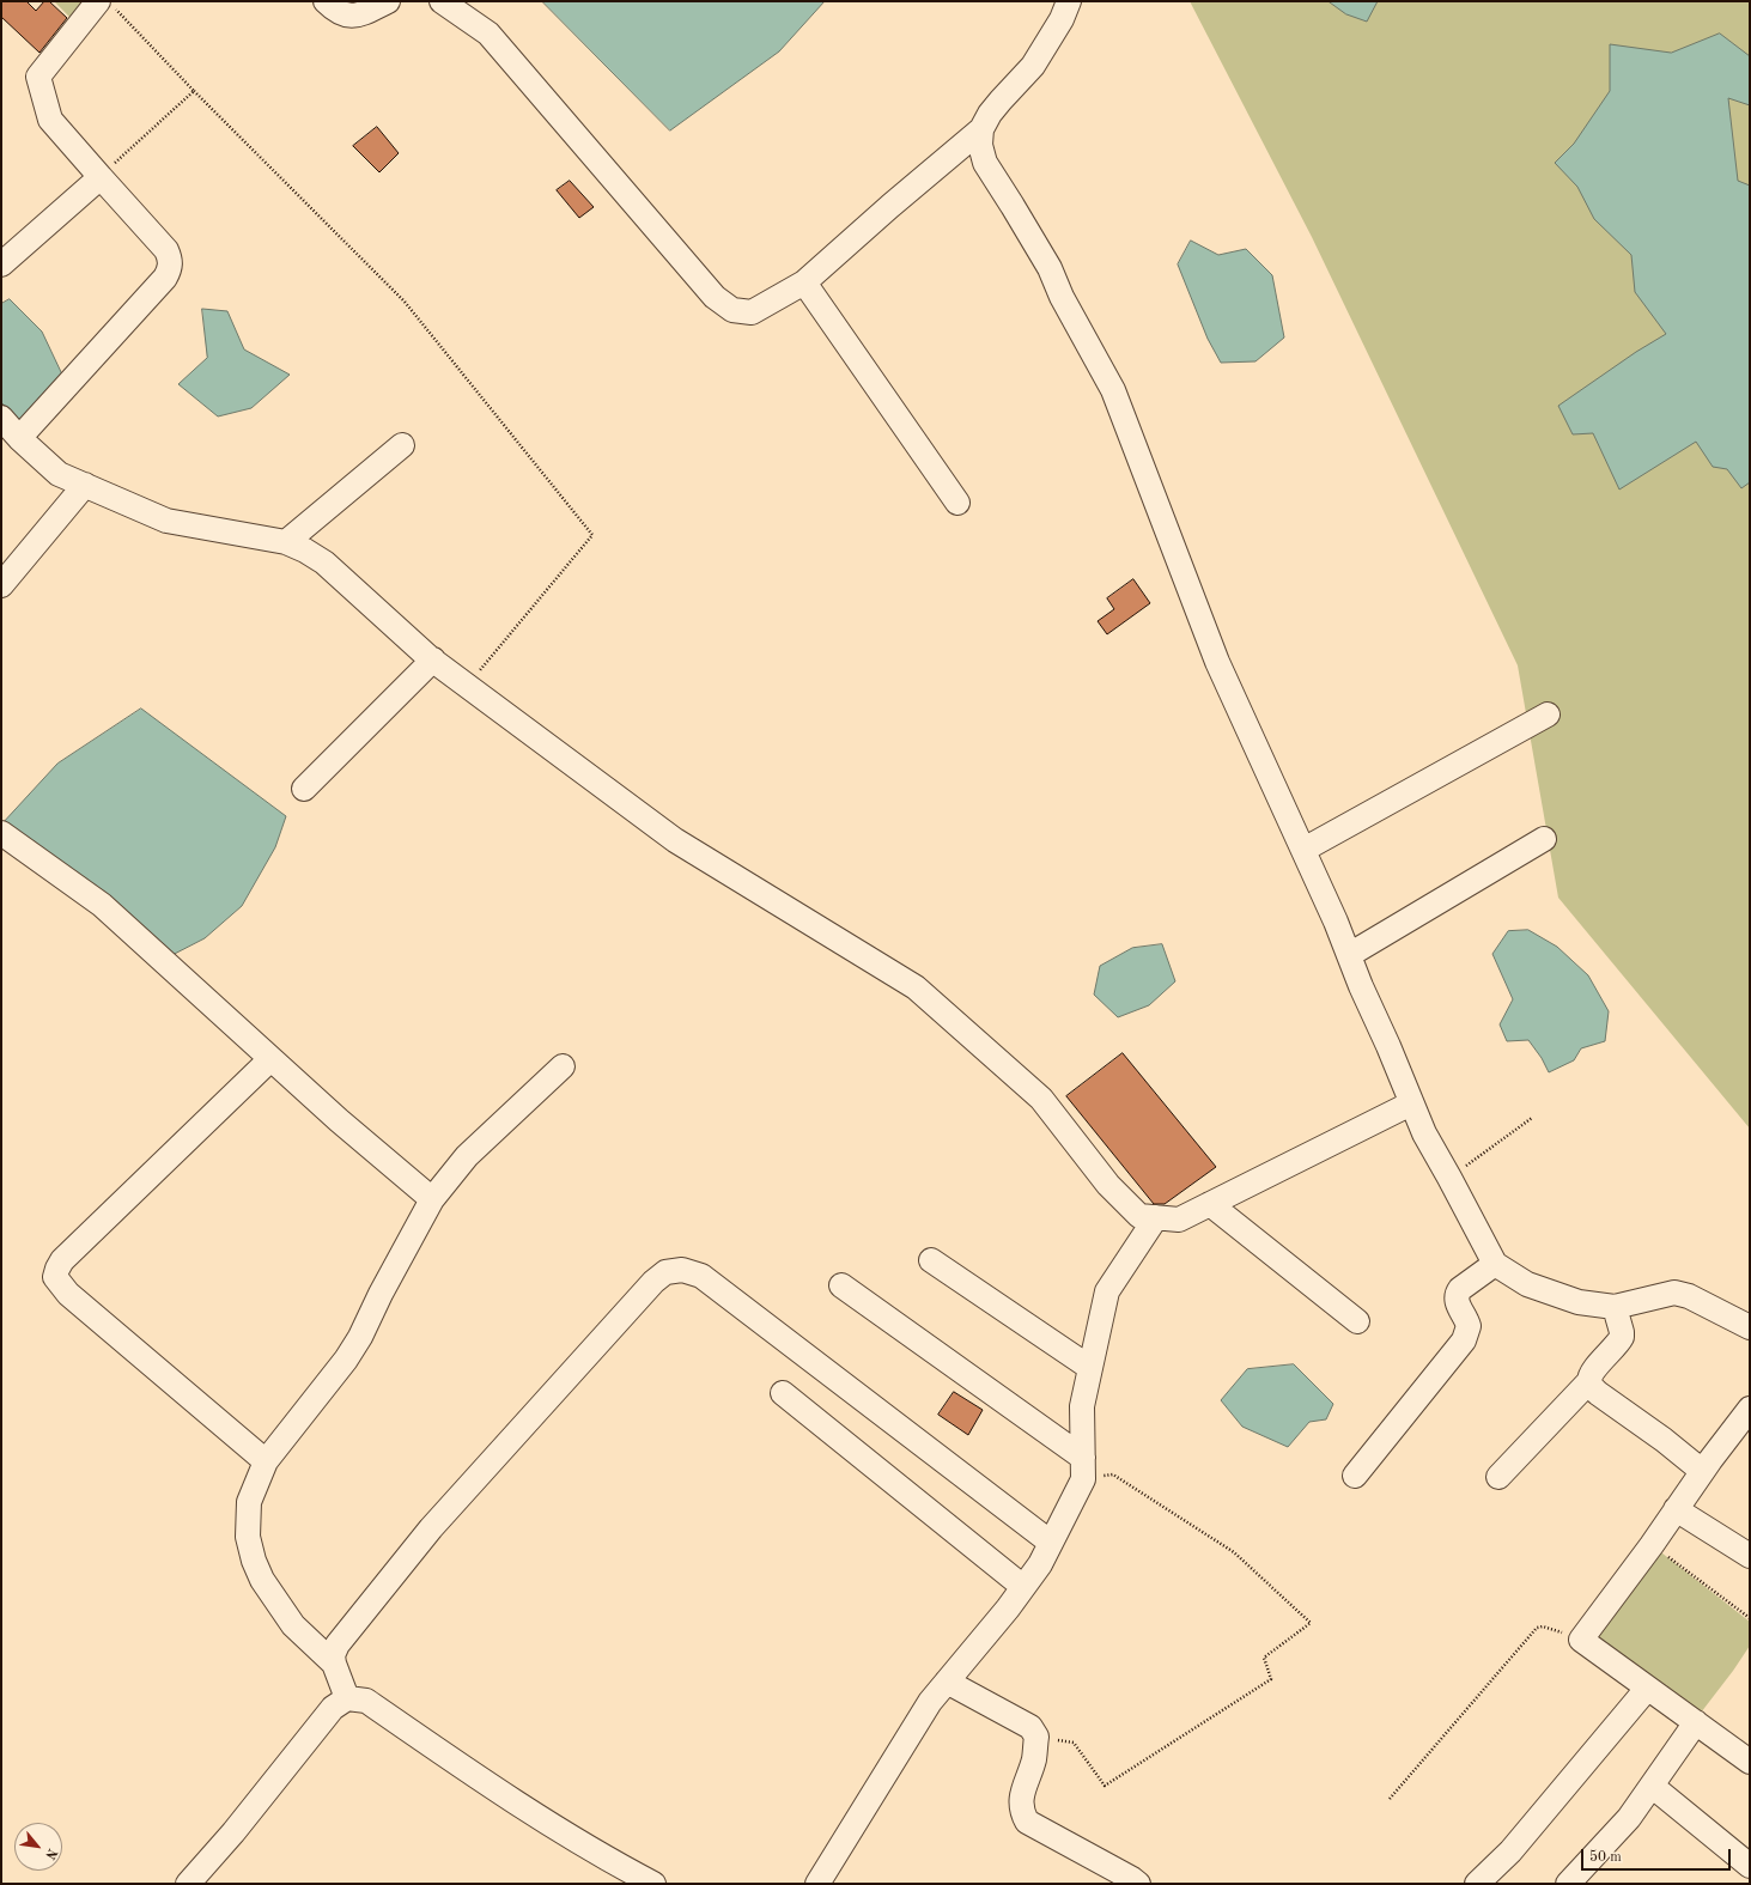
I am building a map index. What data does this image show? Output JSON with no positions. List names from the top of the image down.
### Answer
{
  "scale_bar": "50 m",
  "north": "bottom right"
}
